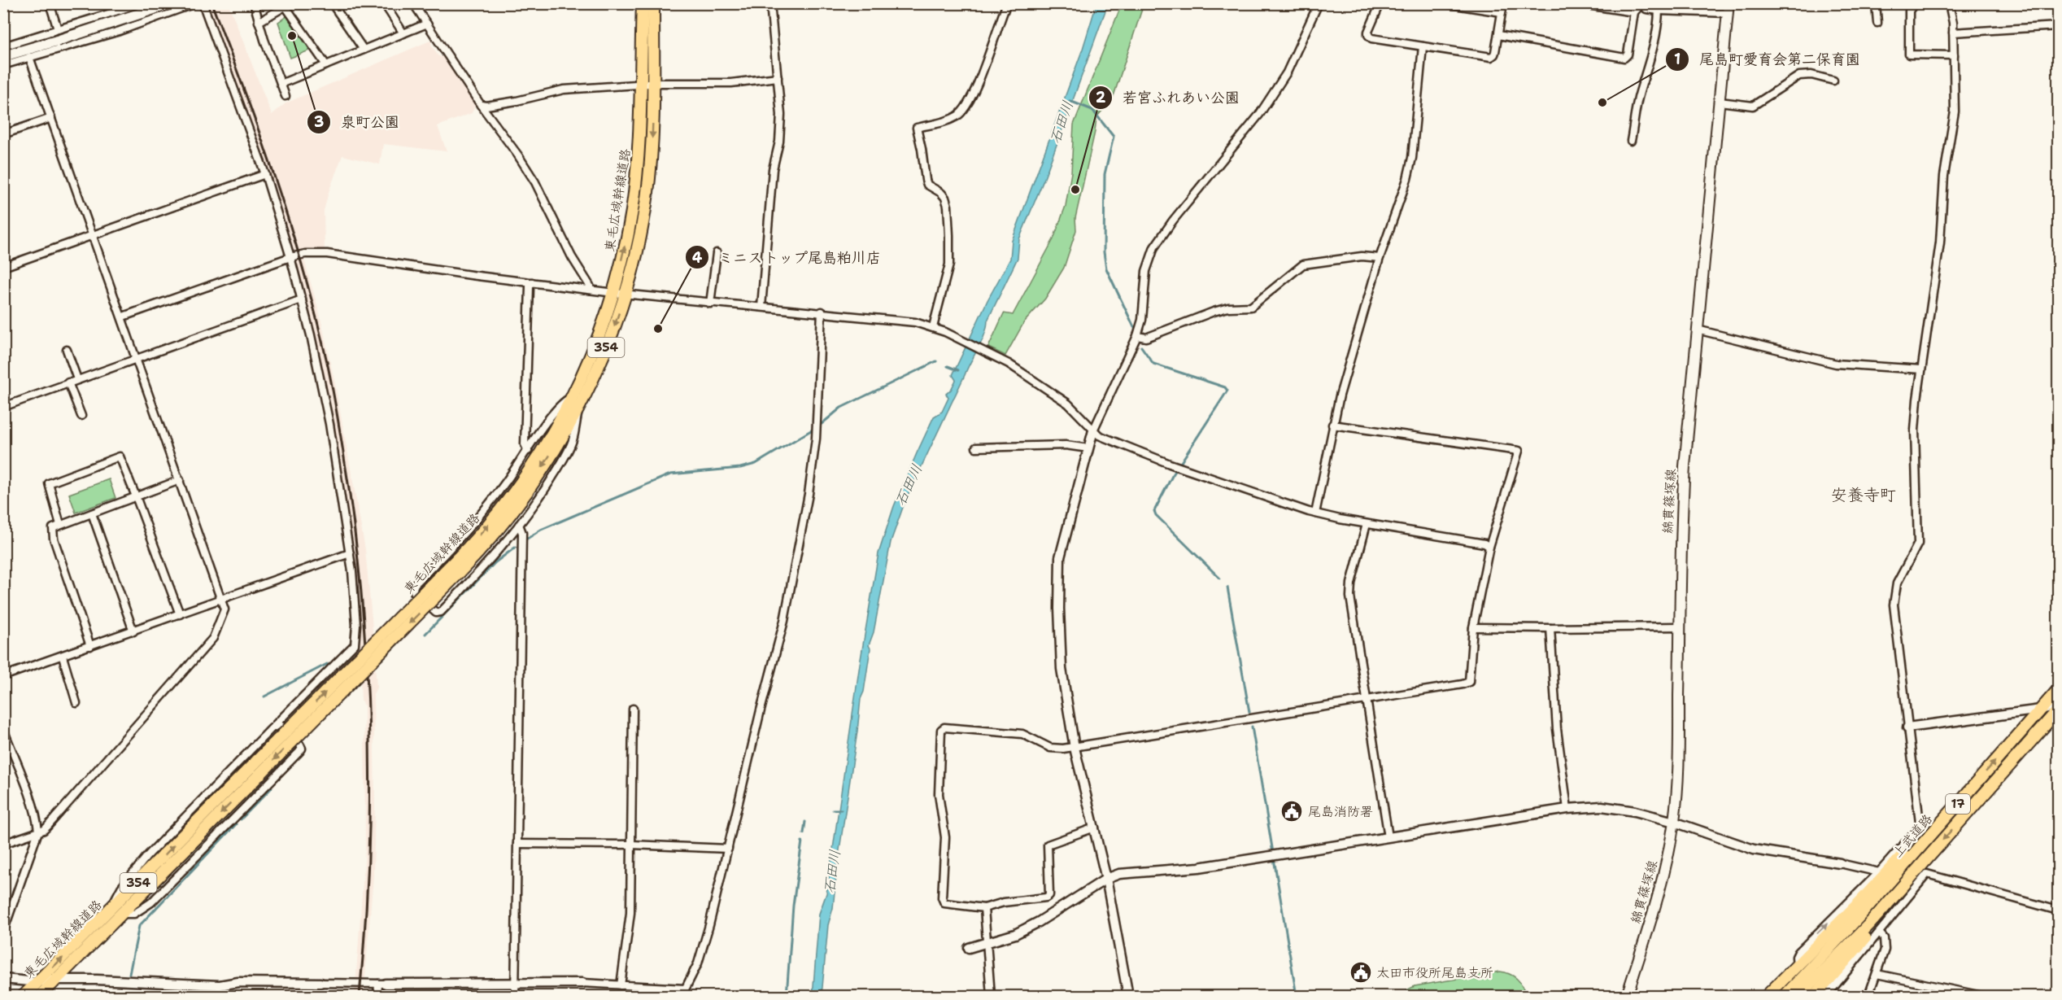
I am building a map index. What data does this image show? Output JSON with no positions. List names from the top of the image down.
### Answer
{
  "streets": {
    "highway": [
      "東毛広域幹線道路",
      "354",
      "17",
      "上武道路"
    ],
    "main road": ["綿貫篠塚線"]
  },
  "crossings": [
    ["17", "上武道路"]
  ],
  "districts": ["安養寺町"],
  "water": ["石田川"],
  "places": {
    "other": [
      "泉町公園",
      "尾島町愛育会第二保育園",
      "若宮ふれあい公園",
      "ミニストップ尾島粕川店"
    ],
    "public building": ["尾島消防署", "太田市役所尾島支所"]
  }
}
